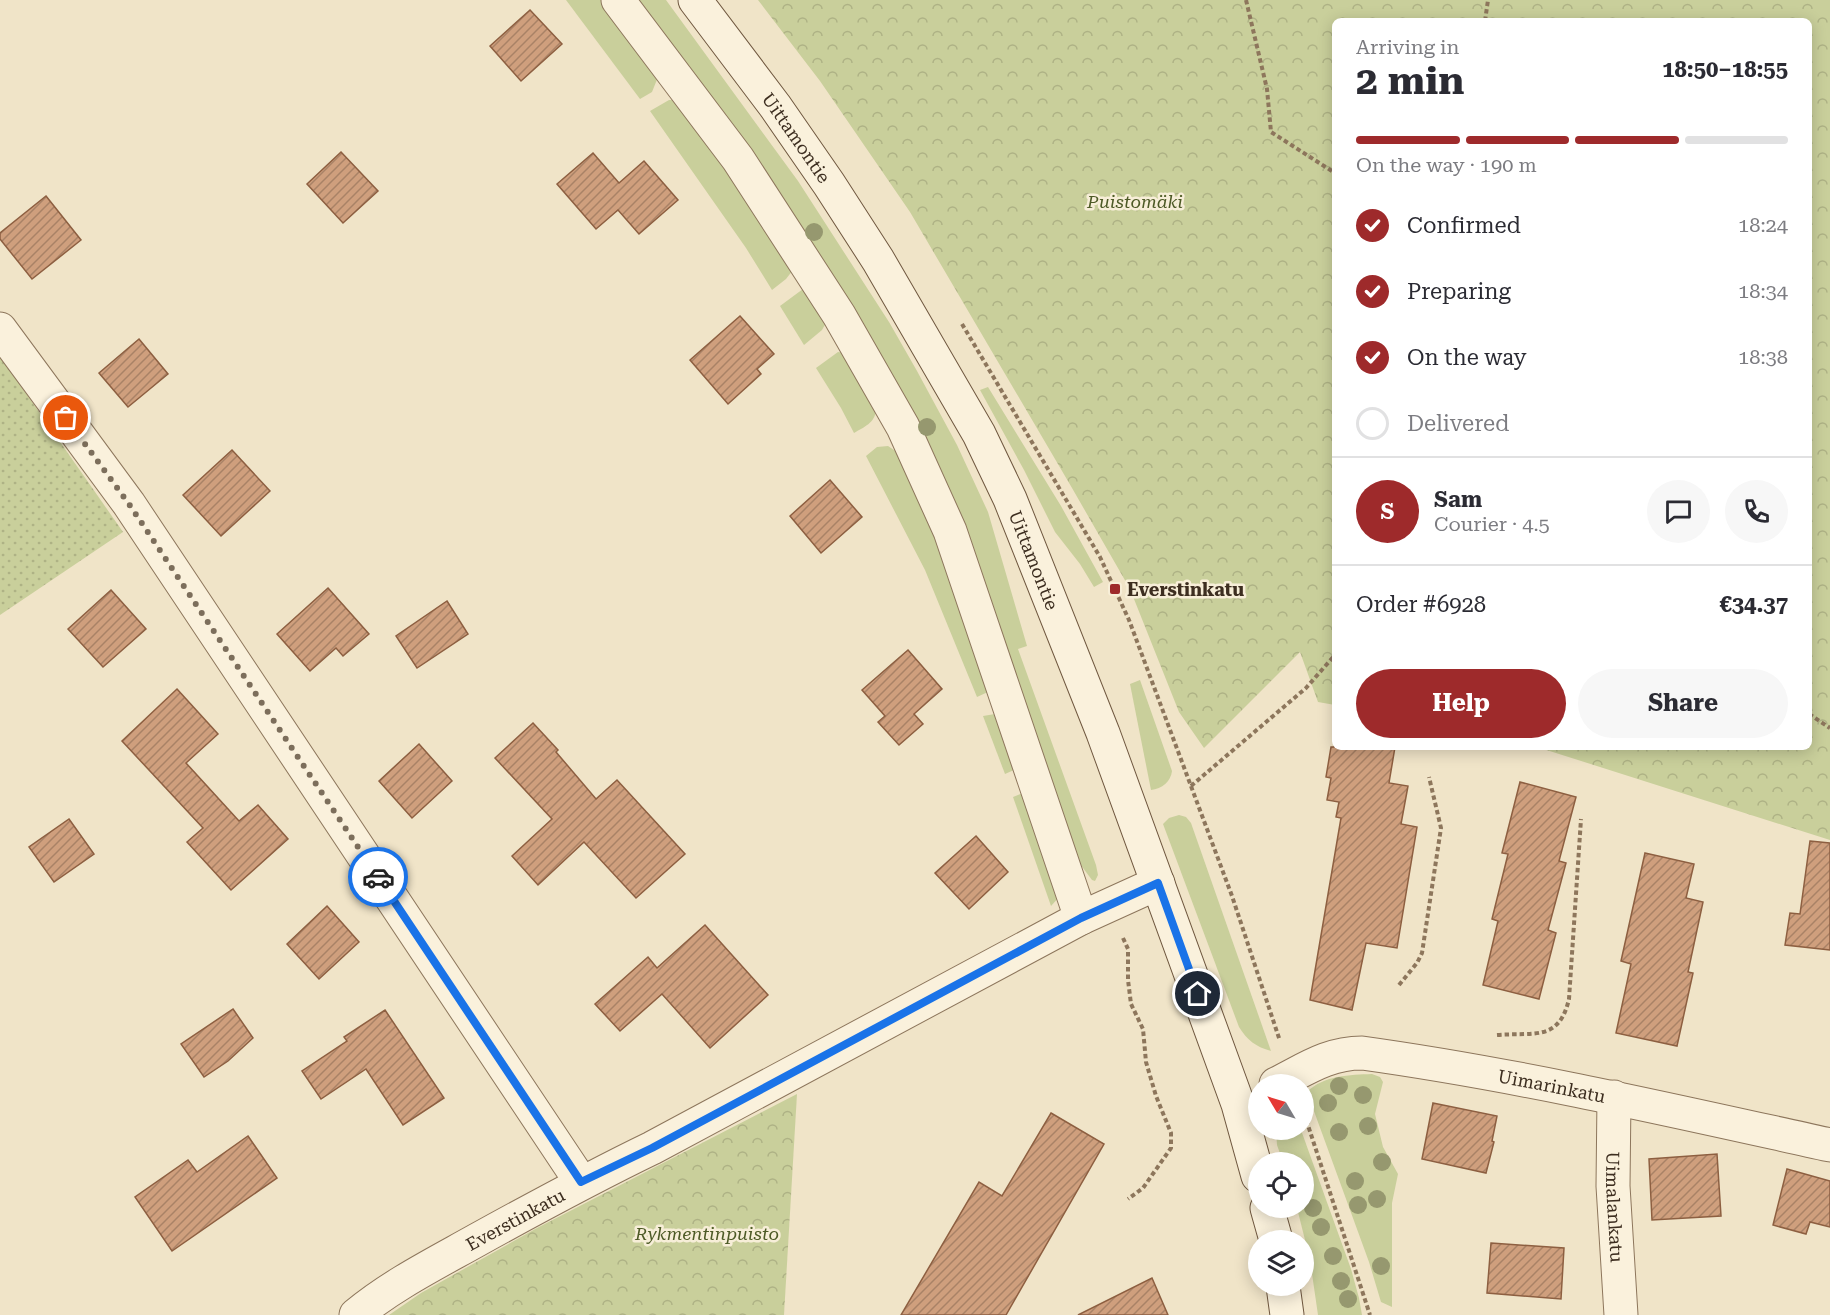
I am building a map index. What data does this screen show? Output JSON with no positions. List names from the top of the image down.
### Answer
{
  "streets": {
    "street": [
      "Uittamontie",
      "Uimarinkatu",
      "Uimalankatu",
      "Everstinkatu"
    ]
  },
  "crossings": [
    ["Uittamontie", "Everstinkatu"],
    ["Uimarinkatu", "Uimalankatu"]
  ],
  "parks": ["Puistomäki", "Rykmentinpuisto"],
  "places": {
    "transit": ["Everstinkatu"]
  },
  "north": "top left",
  "page": {
    "heading": ["2 min", "Arriving in", "18:50–18:55"],
    "panel": [
      "Sam",
      "Courier · 4.5",
      "Order #6928",
      "€34.37"
    ],
    "bar": "On the way · 190 m",
    "list": [
      ["Confirmed", "18:24"],
      ["Preparing", "18:34"],
      ["On the way", "18:38"],
      "Delivered"
    ],
    "round": "S",
    "buttons": ["Help", "Share"]
  }
}
